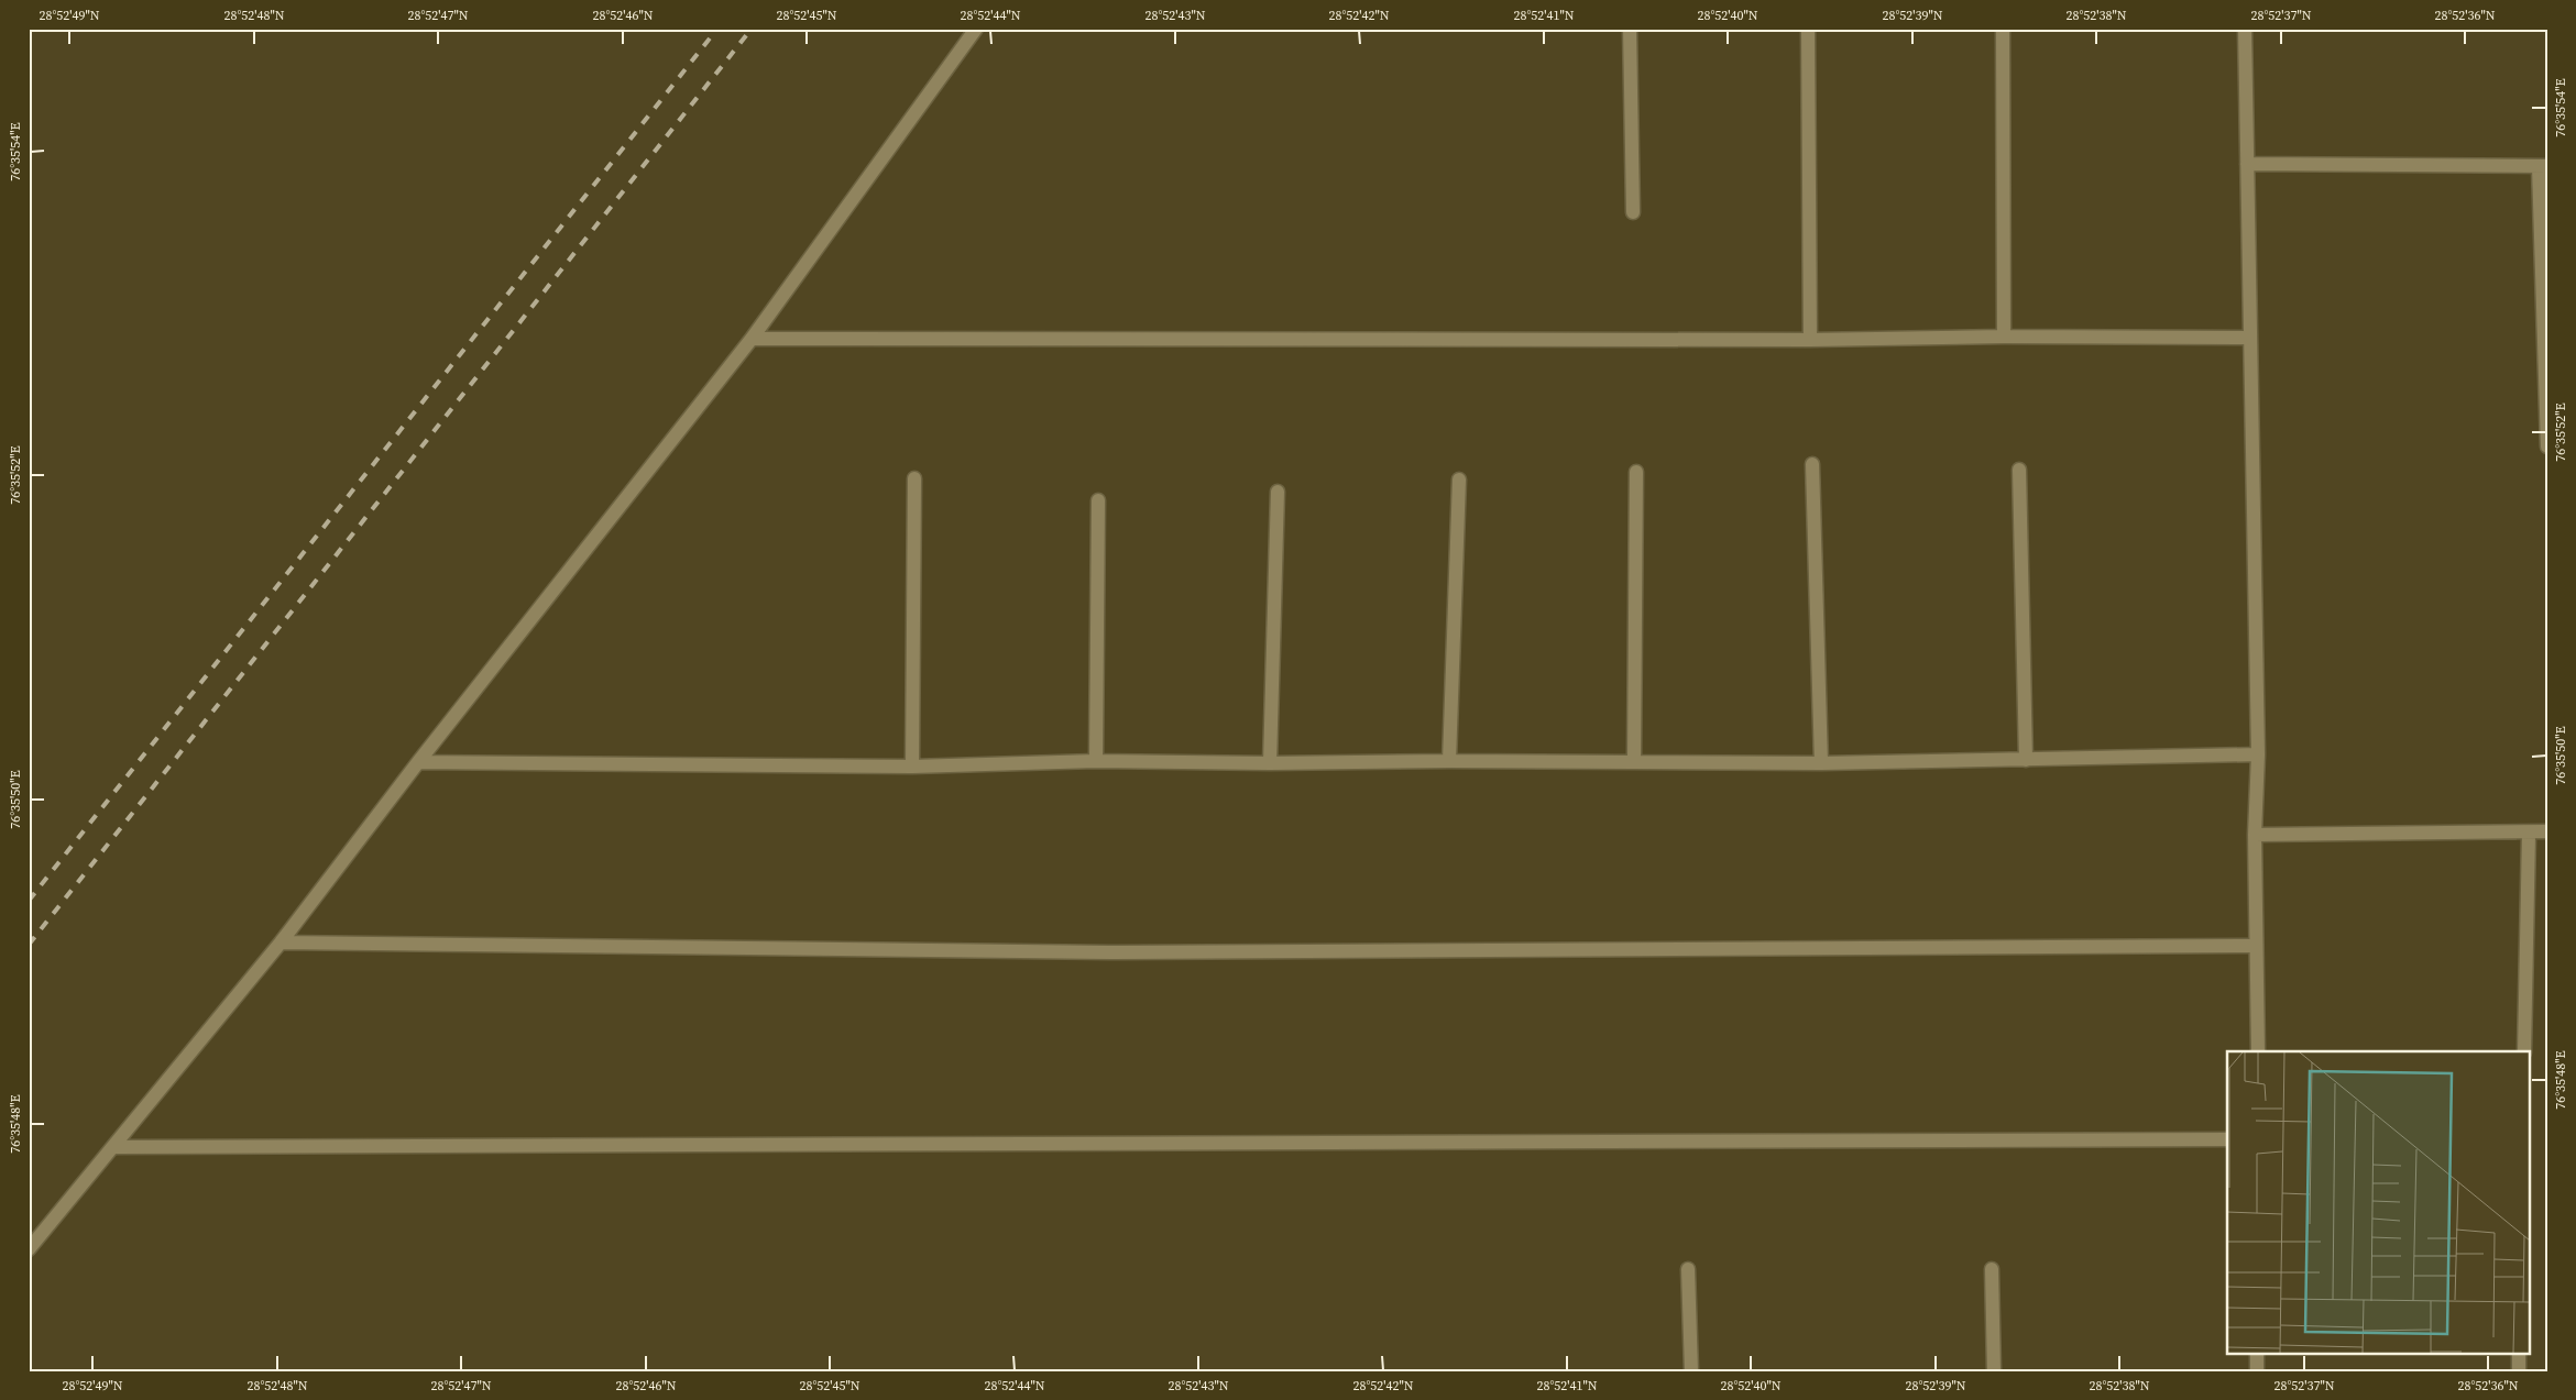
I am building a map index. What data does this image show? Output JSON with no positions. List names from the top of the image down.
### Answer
{
  "coordinates": [
    "28°52'49\"N",
    "28°52'48\"N",
    "28°52'47\"N",
    "28°52'46\"N",
    "28°52'45\"N",
    "28°52'44\"N",
    "28°52'43\"N",
    "28°52'42\"N",
    "28°52'41\"N",
    "28°52'40\"N",
    "28°52'39\"N",
    "28°52'38\"N",
    "28°52'37\"N",
    "28°52'36\"N",
    "76°35'54\"E",
    "76°35'52\"E",
    "76°35'50\"E",
    "76°35'48\"E"
  ]
}
